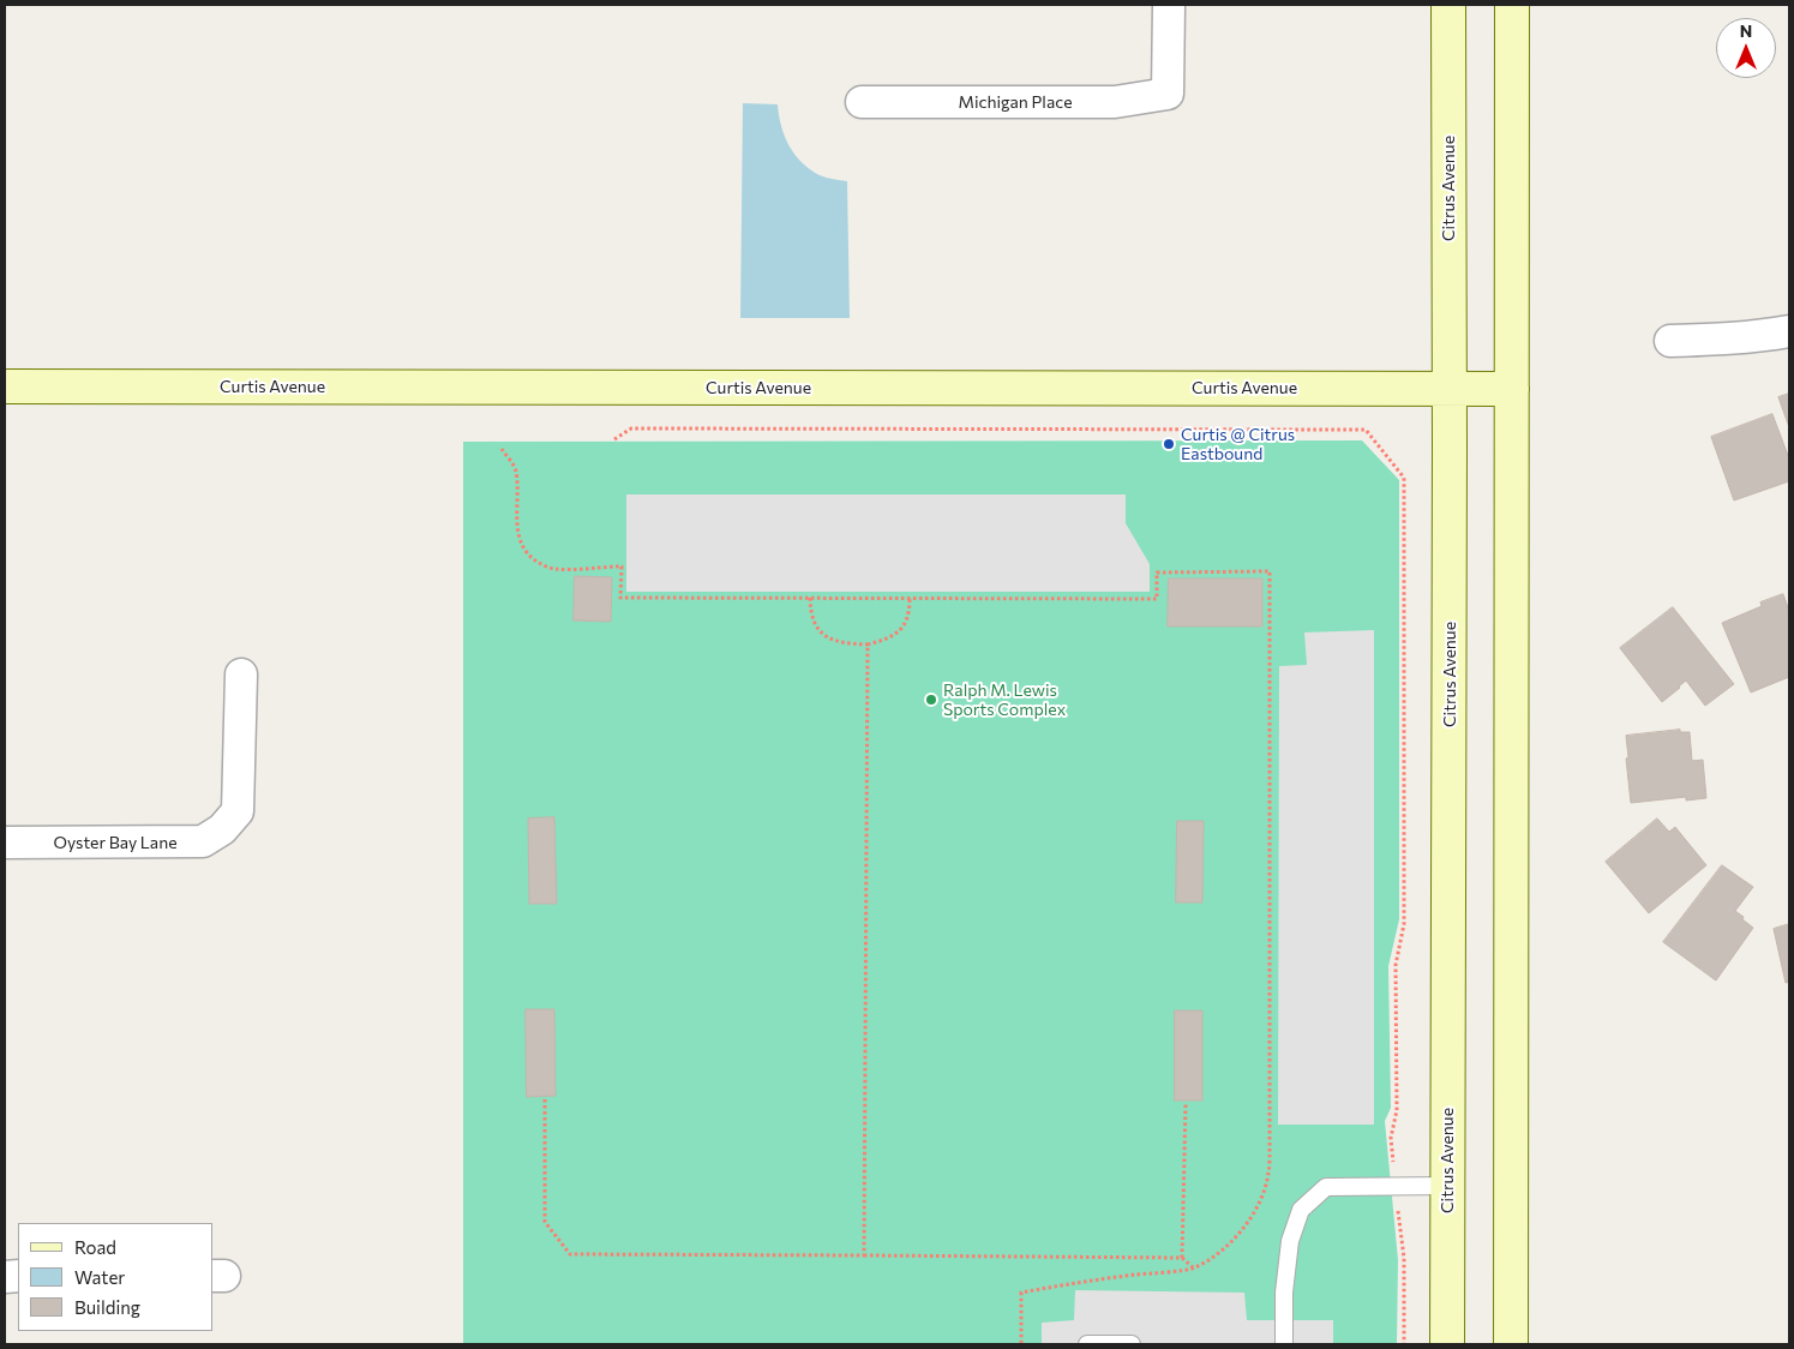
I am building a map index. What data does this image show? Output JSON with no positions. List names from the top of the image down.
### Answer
{
  "streets": {
    "main road": ["Citrus Avenue", "Curtis Avenue"],
    "street": ["Michigan Place", "Oyster Bay Lane"]
  },
  "crossings": [
    ["Citrus Avenue", "Curtis Avenue"]
  ],
  "places": ["Curtis @ Citrus Eastbound", "Ralph M. Lewis Sports Complex"],
  "legend": ["Road", "Water", "Building"],
  "north": "top"
}
